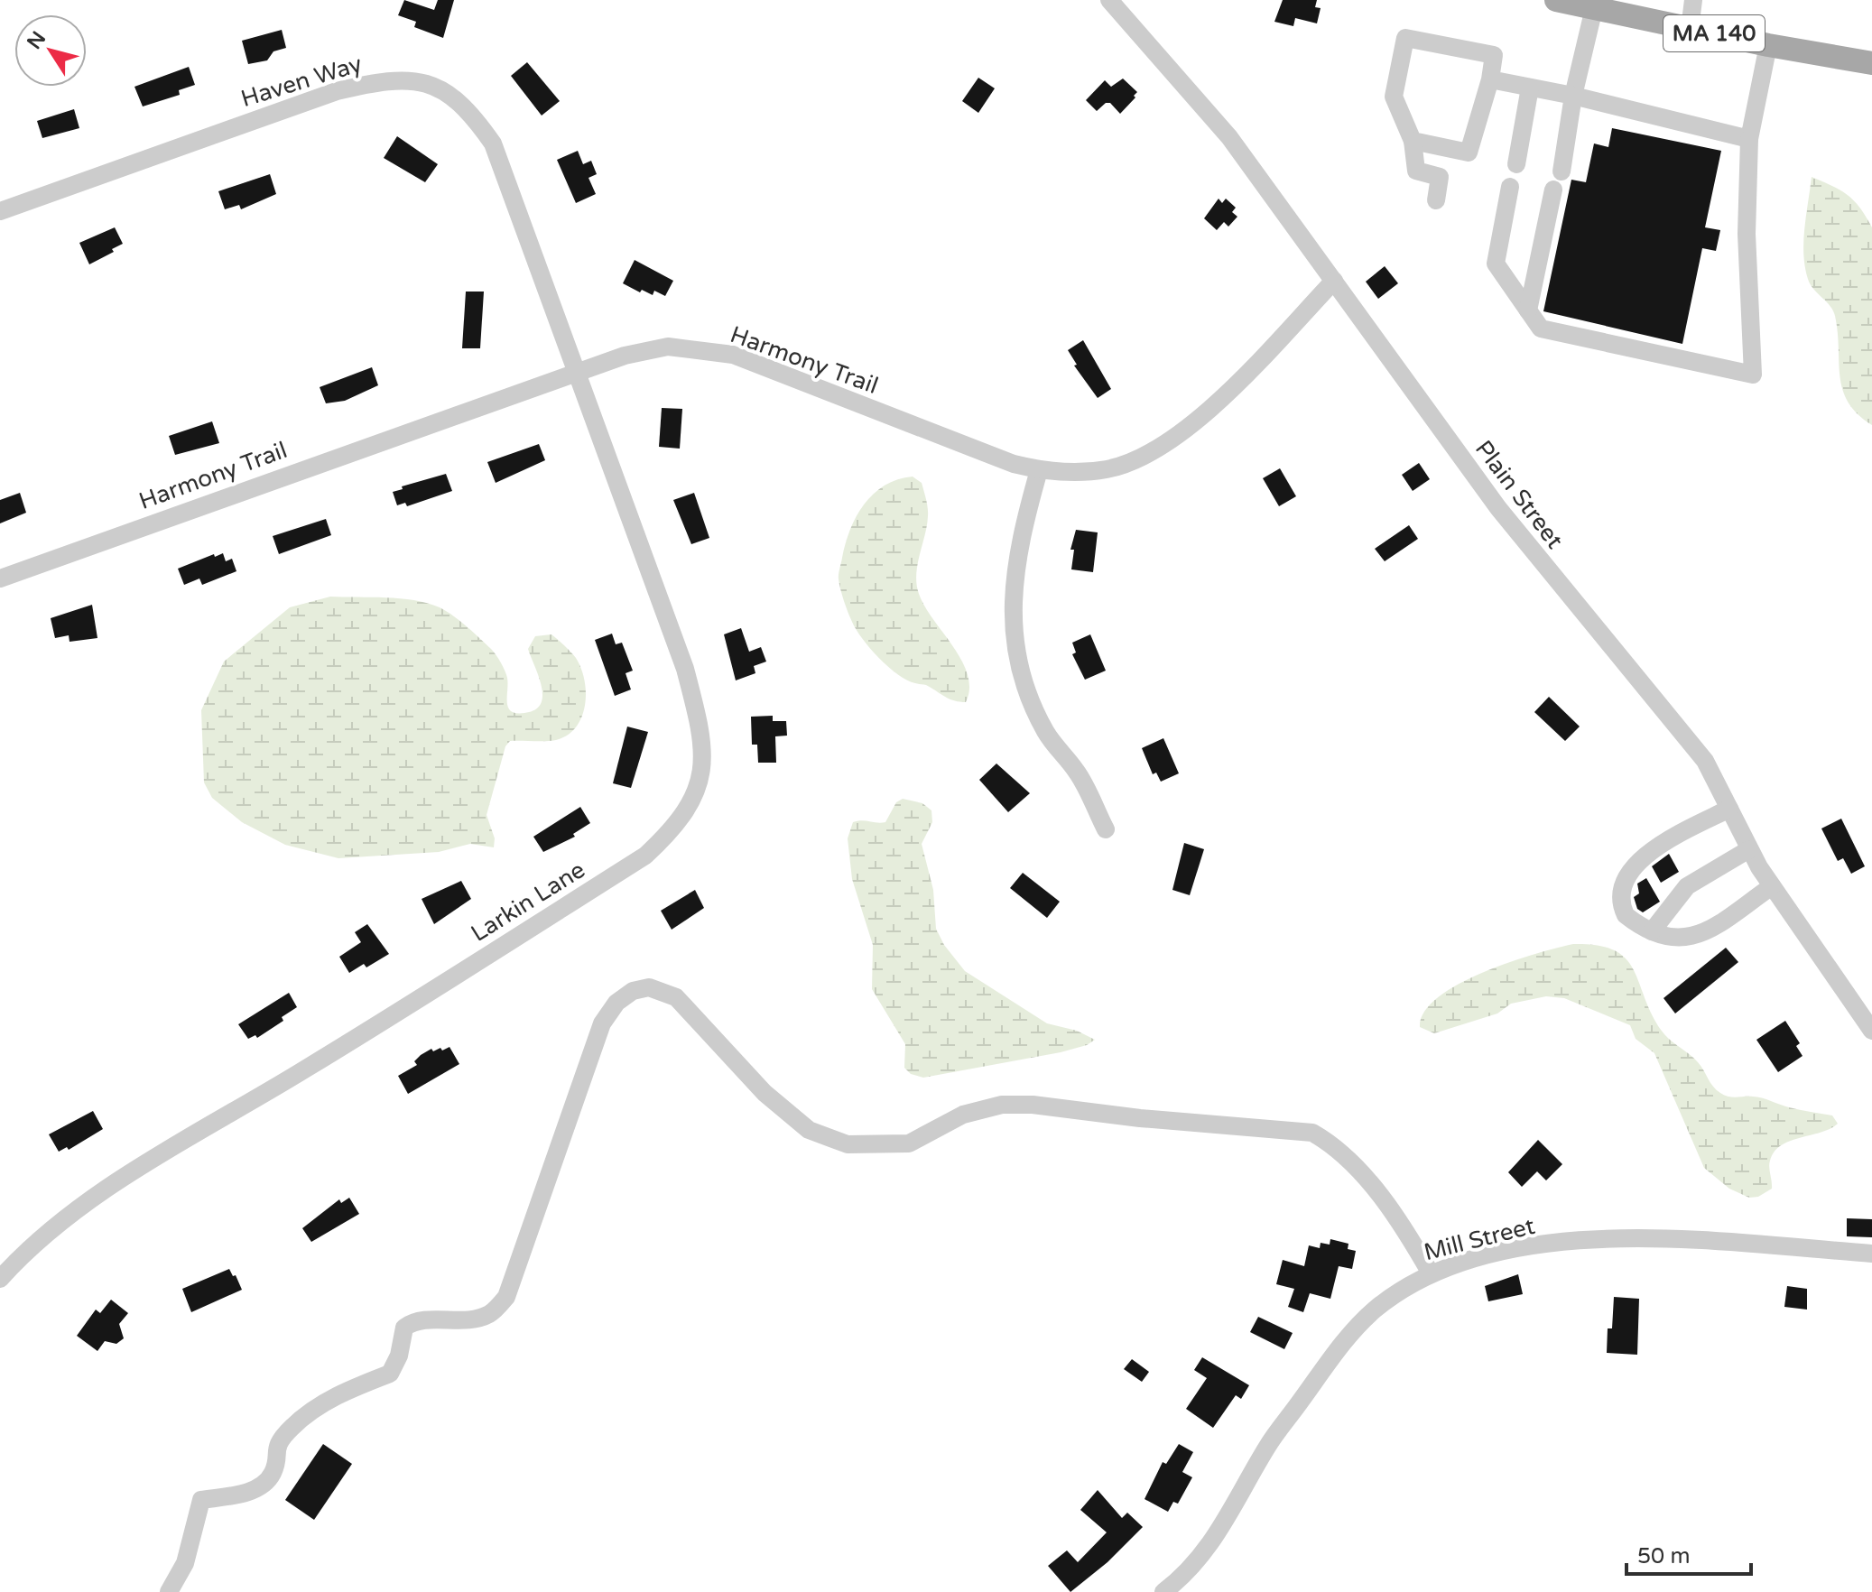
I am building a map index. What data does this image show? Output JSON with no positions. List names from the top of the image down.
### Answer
{
  "streets": {
    "main road": ["MA 140"],
    "street": [
      "Haven Way",
      "Harmony Trail",
      "Plain Street",
      "Larkin Lane",
      "Mill Street"
    ]
  },
  "crossings": [
    ["Haven Way", "Harmony Trail"],
    ["Haven Way", "Larkin Lane"],
    ["Harmony Trail", "Plain Street"],
    ["Harmony Trail", "Larkin Lane"]
  ],
  "scale_bar": "50 m",
  "north": "top left"
}
